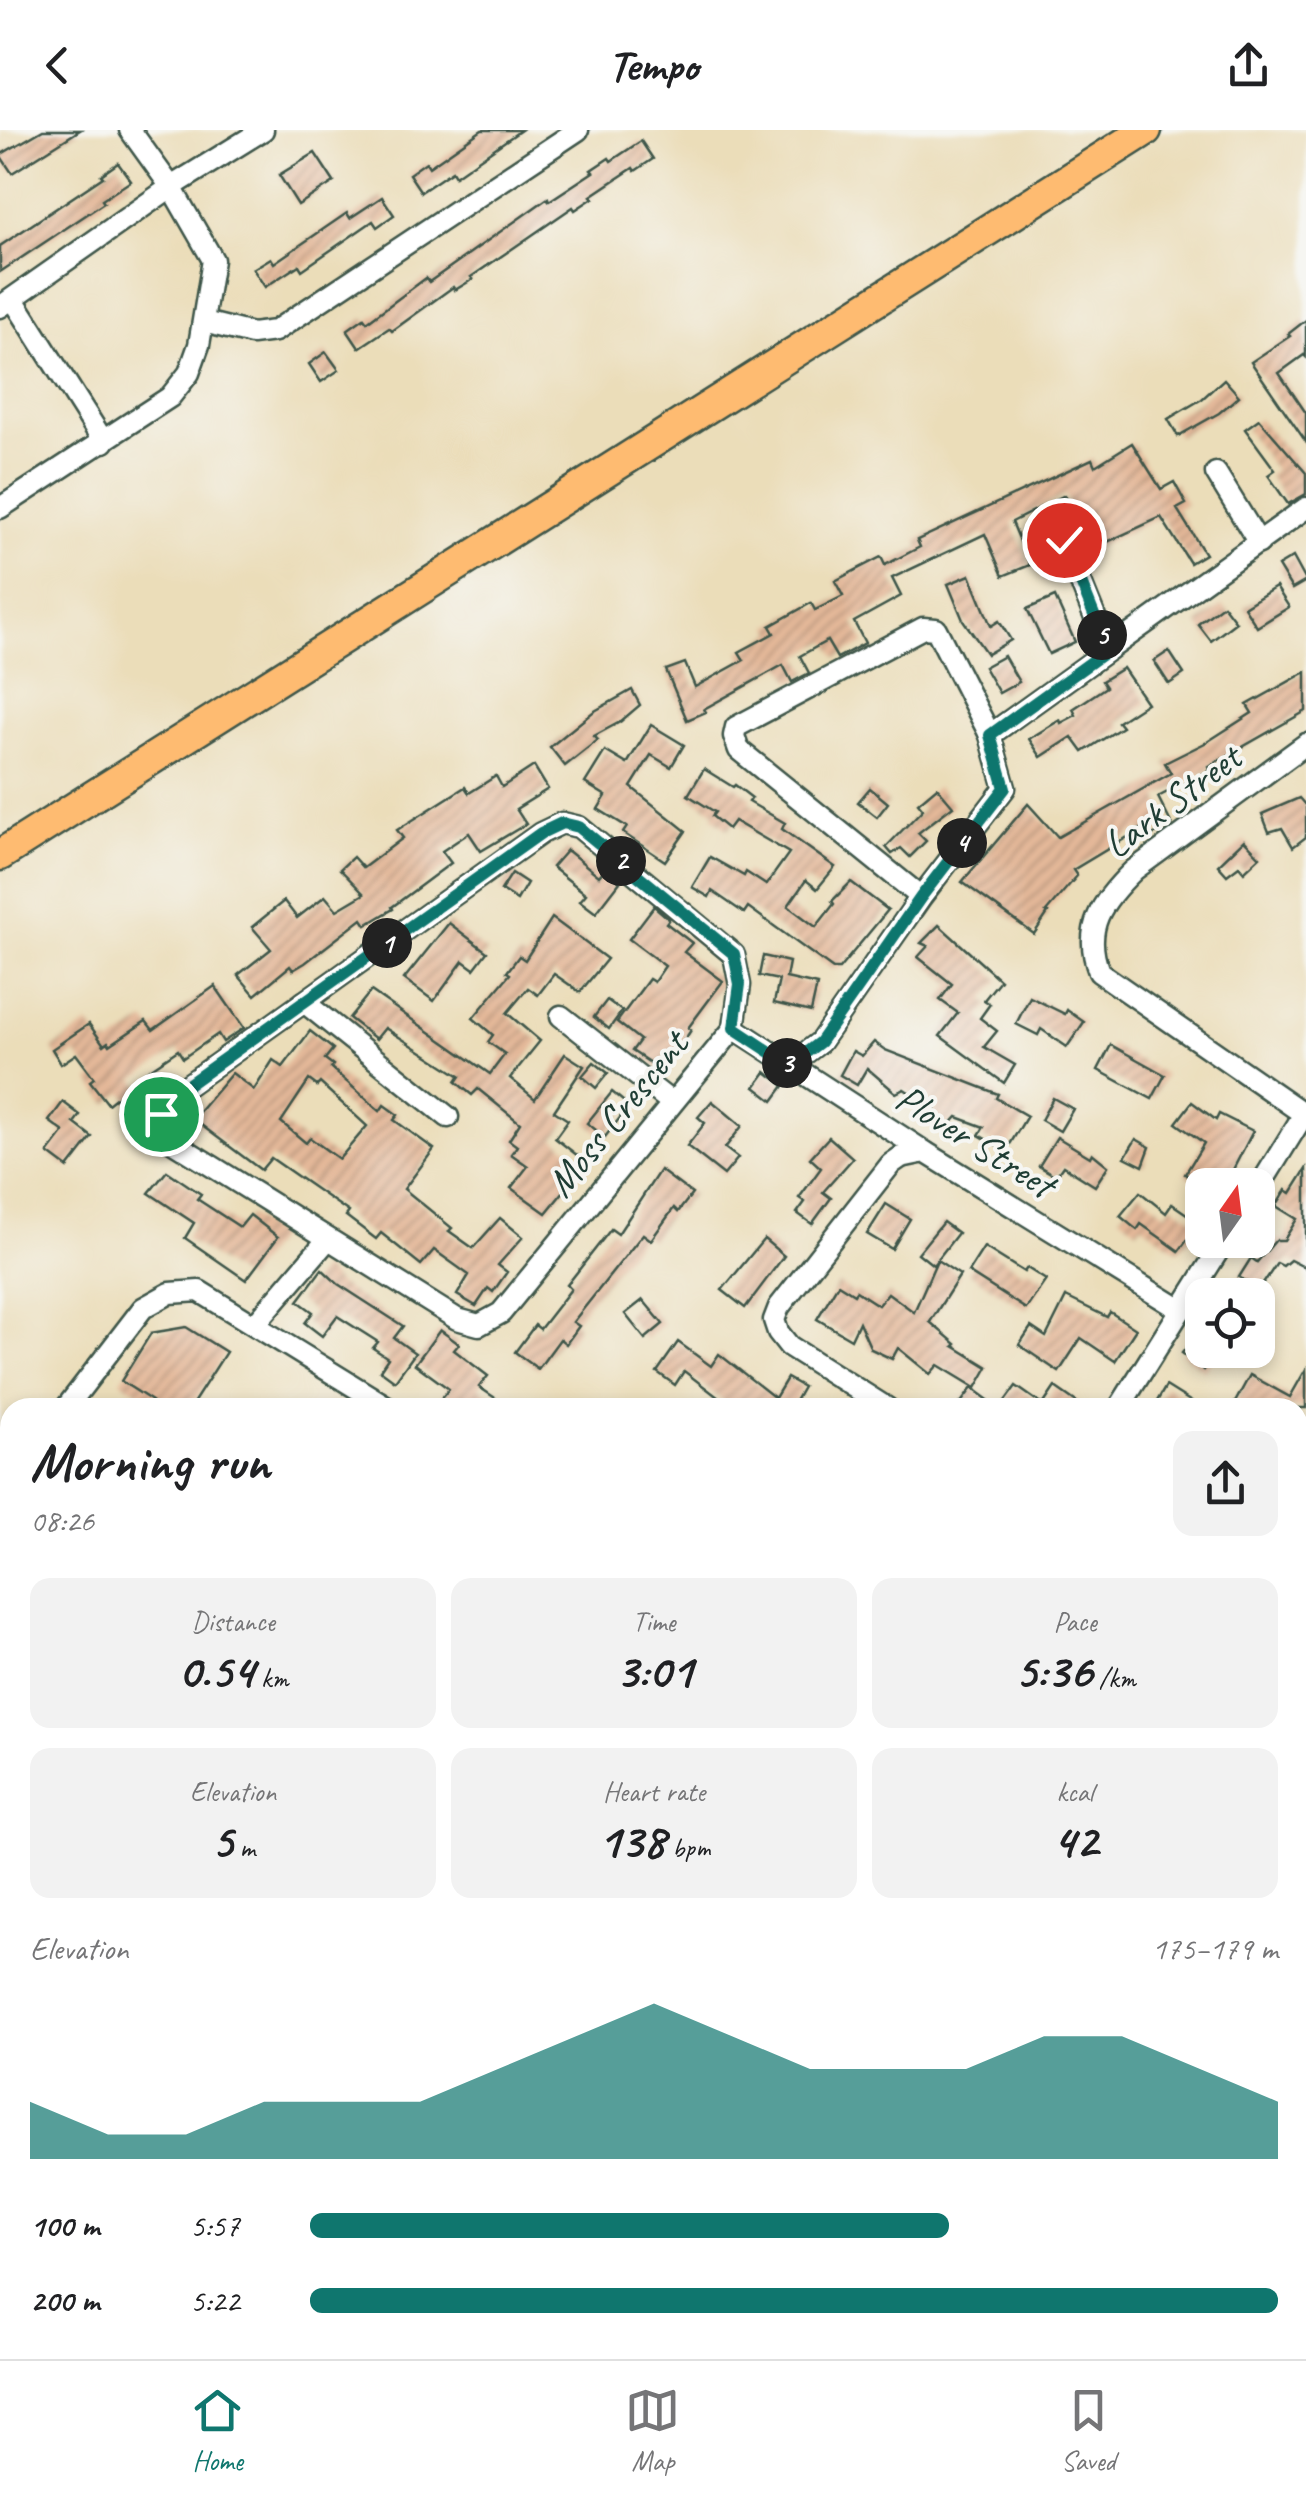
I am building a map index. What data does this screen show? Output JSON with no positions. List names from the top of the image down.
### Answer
{
  "streets": {
    "street": ["Lark Street", "Moss Crescent", "Plover Street"]
  },
  "crossings": [
    ["Moss Crescent", "Plover Street"]
  ],
  "north": "top",
  "page": {
    "header": "Tempo",
    "pins": [
      "5",
      "4",
      "2",
      "1",
      "3"
    ],
    "heading": ["Morning run", "08:26"],
    "stats": [
      ["Distance", "0.54 km"],
      ["Time", "3:01"],
      ["Pace", "5:36 /km"],
      ["Elevation", "5 m"],
      ["Heart rate", "138 bpm"],
      ["kcal", "42"]
    ],
    "chart": ["Elevation", "175–179 m"],
    "list": [
      {
        "name": "100 m",
        "note": "5:57"
      },
      {
        "name": "200 m",
        "note": "5:22"
      }
    ],
    "tabs": ["Home", "Map", "Saved"]
  }
}
